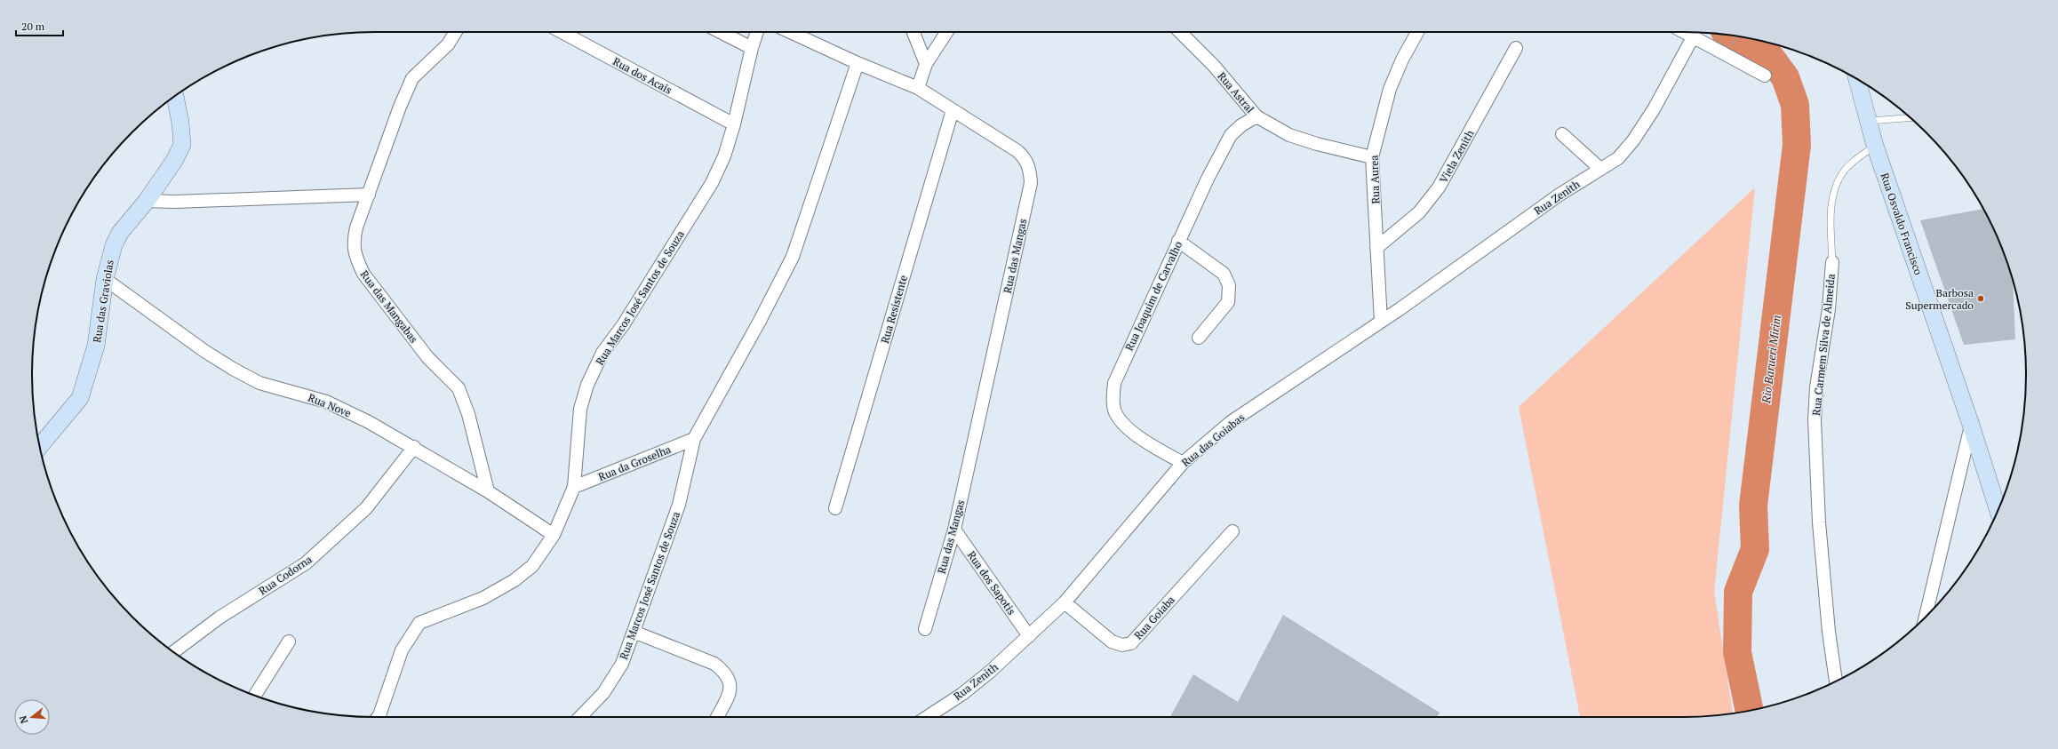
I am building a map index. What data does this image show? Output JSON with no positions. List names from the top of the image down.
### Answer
{
  "streets": {
    "main road": ["Rua Osvaldo Francisco", "Rua das Graviolas"],
    "street": [
      "Rua dos Acais",
      "Rua Astral",
      "Viela Zenith",
      "Rua Aurea",
      "Rua Zenith",
      "Rua das Mangas",
      "Rua Joaquim de Carvalho",
      "Rua Marcos José Santos de Souza",
      "Rua das Mangabas",
      "Rua Resistente",
      "Rua Carmem Silva de Almeida",
      "Rua Nove",
      "Rua das Goiabas",
      "Rua da Groselha",
      "Rua Codorna",
      "Rua dos Sapotis",
      "Rua Goiaba"
    ]
  },
  "crossings": [
    ["Rua dos Acais", "Rua Marcos José Santos de Souza"],
    ["Rua Astral", "Rua Aurea"],
    ["Rua Astral", "Rua Joaquim de Carvalho"],
    ["Viela Zenith", "Rua Aurea"],
    ["Rua Aurea", "Rua Zenith"],
    ["Rua Aurea", "Rua das Goiabas"],
    ["Rua Zenith", "Rua das Goiabas"],
    ["Rua Zenith", "Rua dos Sapotis"],
    ["Rua Osvaldo Francisco", "Rua Carmem Silva de Almeida"],
    ["Rua das Mangas", "Rua Marcos José Santos de Souza"],
    ["Rua das Mangas", "Rua Resistente"],
    ["Rua das Mangas", "Rua dos Sapotis"],
    ["Rua Joaquim de Carvalho", "Rua das Goiabas"],
    ["Rua Marcos José Santos de Souza", "Rua Nove"],
    ["Rua Marcos José Santos de Souza", "Rua da Groselha"],
    ["Rua das Graviolas", "Rua Nove"],
    ["Rua das Mangabas", "Rua Nove"],
    ["Rua Nove", "Rua Codorna"],
    ["Rua das Goiabas", "Rua dos Sapotis"],
    ["Rua das Goiabas", "Rua Goiaba"]
  ],
  "water": ["Rio Barueri Mirim"],
  "places": ["Barbosa Supermercado"],
  "scale_bar": "20 m",
  "north": "left"
}
